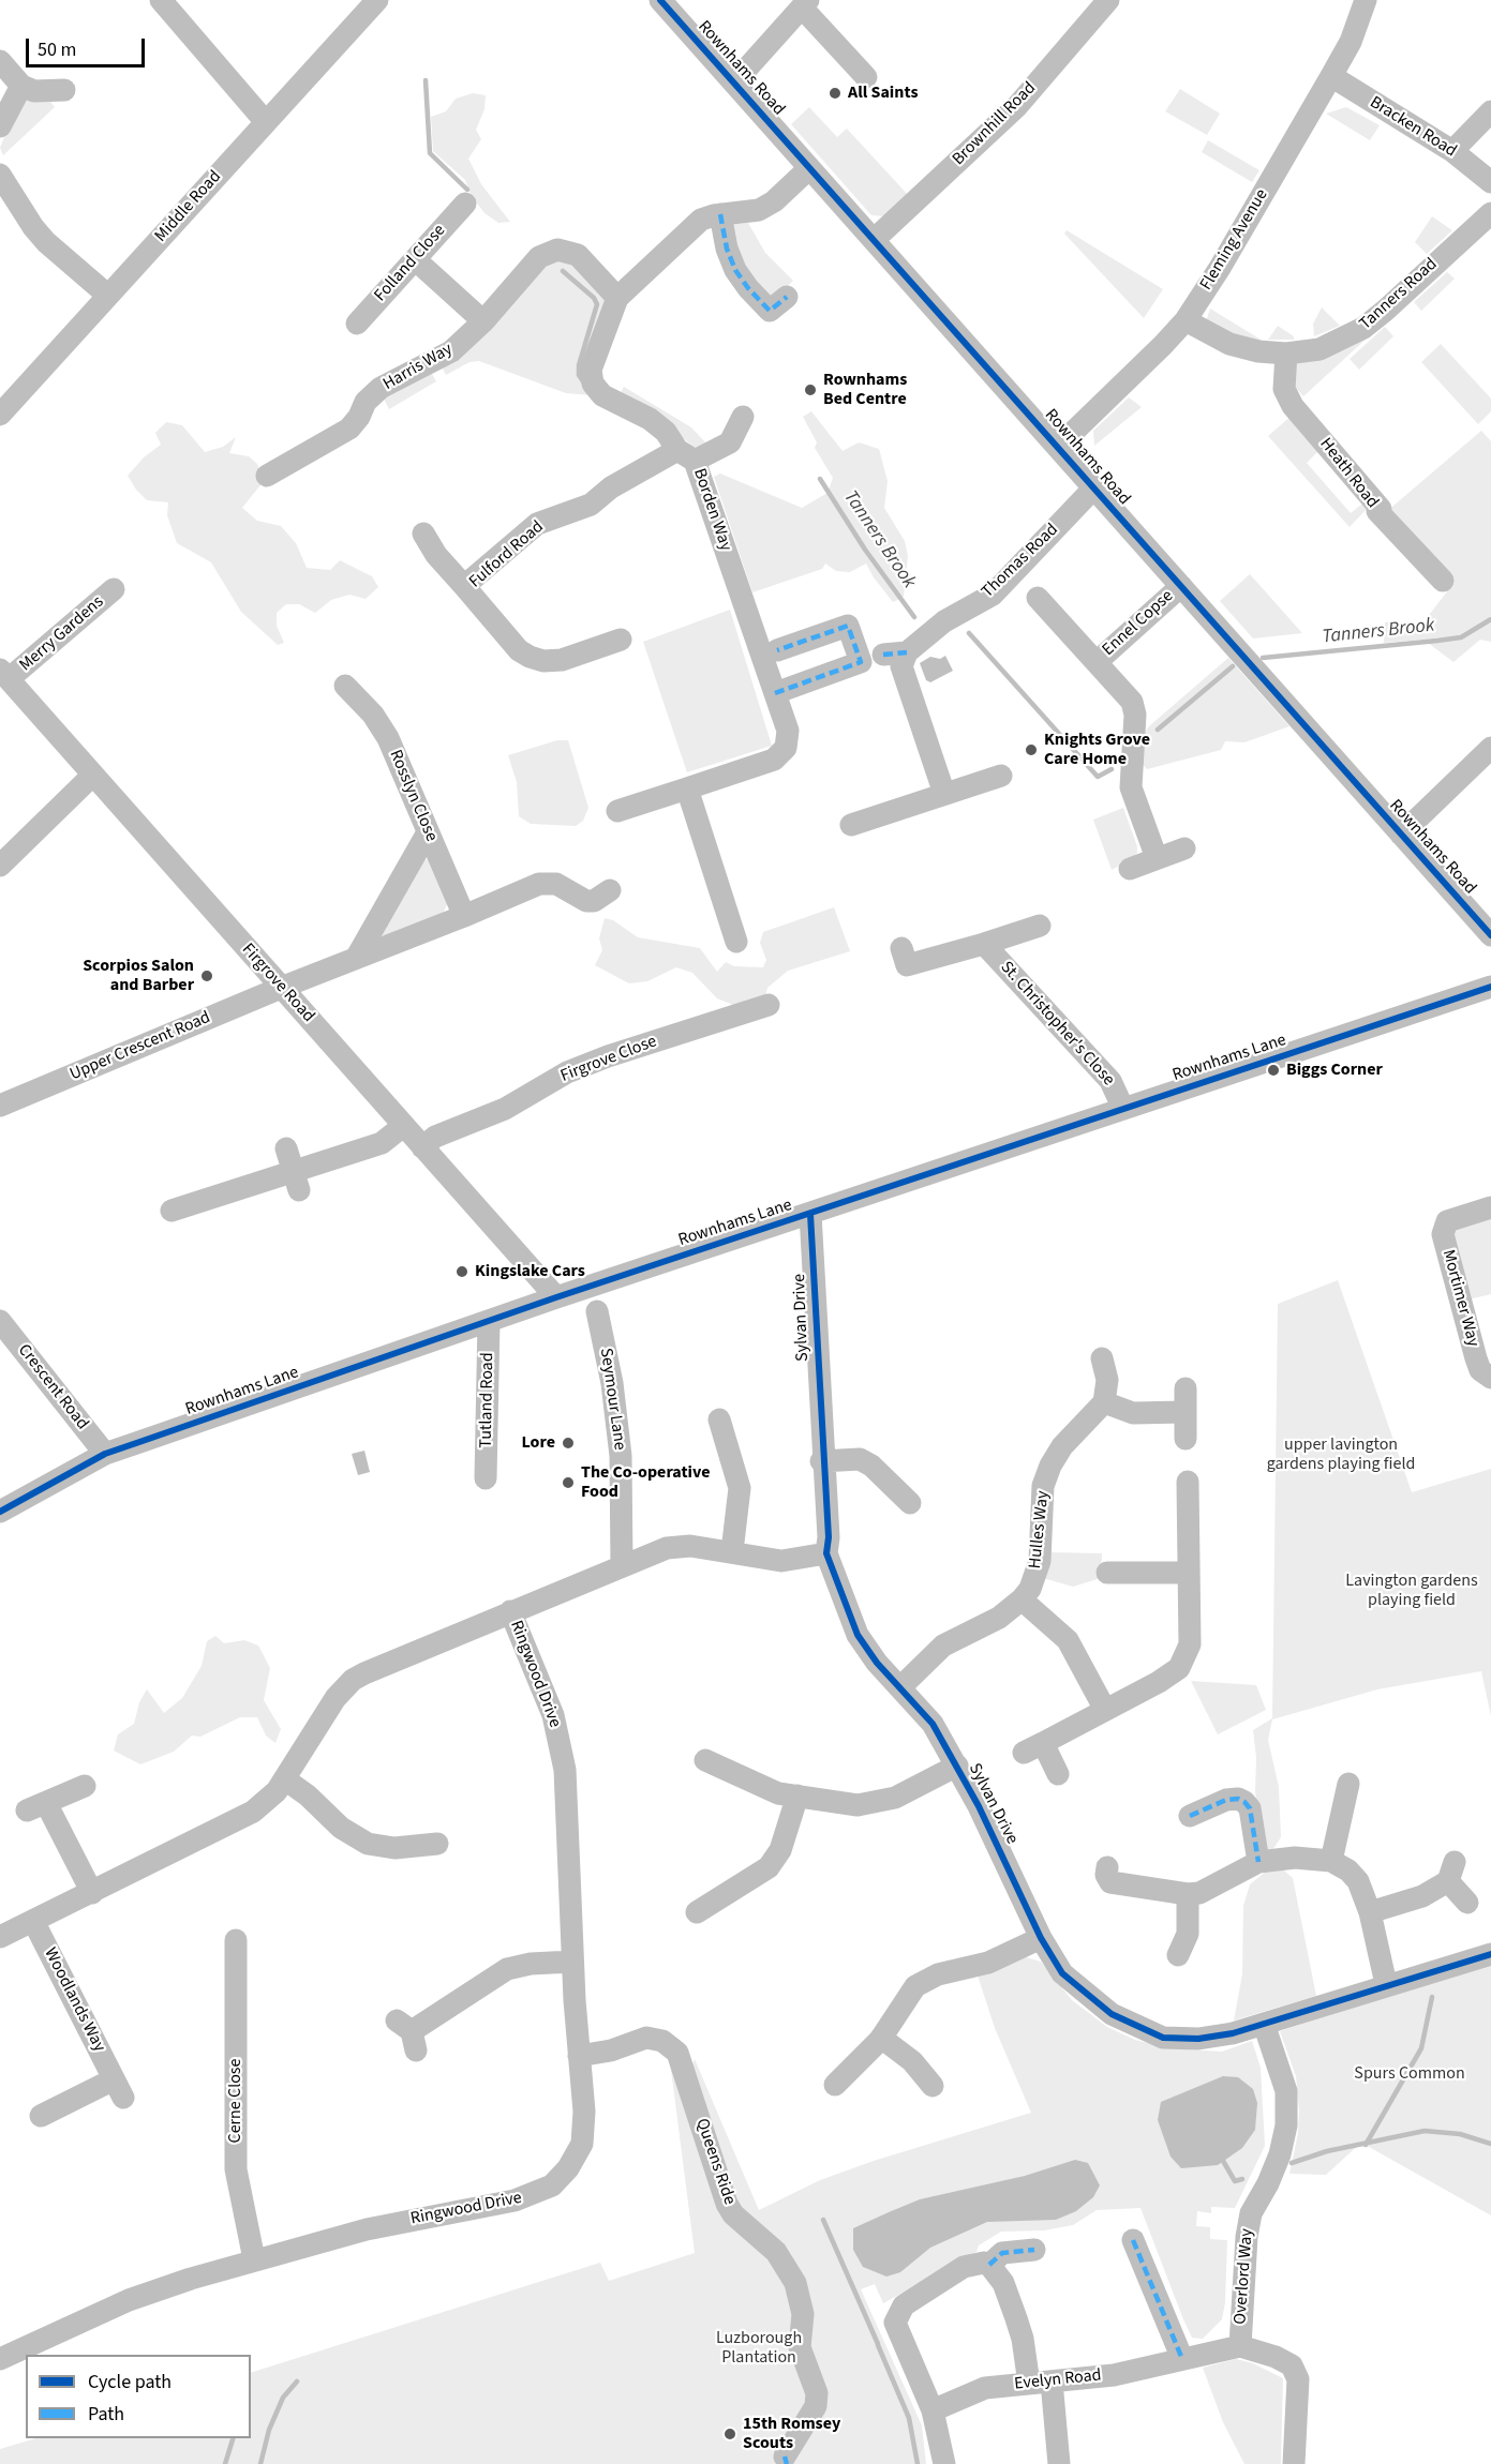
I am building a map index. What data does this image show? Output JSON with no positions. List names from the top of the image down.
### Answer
{
  "streets": {
    "street": [
      "Rownhams Road",
      "Brownhill Road",
      "Bracken Road",
      "Middle Road",
      "Fleming Avenue",
      "Folland Close",
      "Tanners Road",
      "Harris Way",
      "Heath Road",
      "Borden Way",
      "Fulford Road",
      "Thomas Road",
      "Ennel Copse",
      "Merry Gardens",
      "Rosslyn Close",
      "Firgrove Road",
      "St. Christopher's Close",
      "Upper Crescent Road",
      "Rownhams Lane",
      "Firgrove Close",
      "Mortimer Way",
      "Sylvan Drive",
      "Crescent Road",
      "Seymour Lane",
      "Tutland Road",
      "Hulles Way",
      "Ringwood Drive",
      "Woodlands Way",
      "Cerne Close",
      "Queens Ride",
      "Overlord Way",
      "Evelyn Road"
    ]
  },
  "crossings": [
    ["Rownhams Road", "Brownhill Road"],
    ["Rownhams Road", "Fleming Avenue"],
    ["Rownhams Road", "Borden Way"],
    ["Rownhams Road", "Thomas Road"],
    ["Rownhams Road", "Ennel Copse"],
    ["Bracken Road", "Fleming Avenue"],
    ["Fleming Avenue", "Tanners Road"],
    ["Tanners Road", "Heath Road"],
    ["Harris Way", "Borden Way"],
    ["Borden Way", "Fulford Road"],
    ["Merry Gardens", "Firgrove Road"],
    ["Firgrove Road", "Upper Crescent Road"],
    ["Firgrove Road", "Rownhams Lane"],
    ["Firgrove Road", "Firgrove Close"],
    ["St. Christopher's Close", "Rownhams Lane"],
    ["Rownhams Lane", "Sylvan Drive"],
    ["Rownhams Lane", "Crescent Road"],
    ["Rownhams Lane", "Tutland Road"],
    ["Sylvan Drive", "Hulles Way"],
    ["Sylvan Drive", "Ringwood Drive"],
    ["Sylvan Drive", "Overlord Way"],
    ["Seymour Lane", "Ringwood Drive"],
    ["Ringwood Drive", "Woodlands Way"],
    ["Ringwood Drive", "Cerne Close"],
    ["Ringwood Drive", "Queens Ride"],
    ["Overlord Way", "Evelyn Road"]
  ],
  "water": ["Tanners Brook"],
  "parks": [
    "upper lavington gardens playing field",
    "Lavington gardens playing field",
    "Spurs Common",
    "Luzborough Plantation"
  ],
  "places": [
    "All Saints",
    "Rownhams Bed Centre",
    "Knights Grove Care Home",
    "Scorpios Salon and Barber",
    "Biggs Corner",
    "Kingslake Cars",
    "Lore",
    "The Co-operative Food",
    "15th Romsey Scouts"
  ],
  "legend": ["Cycle path", "Path"],
  "scale_bar": "50 m"
}
